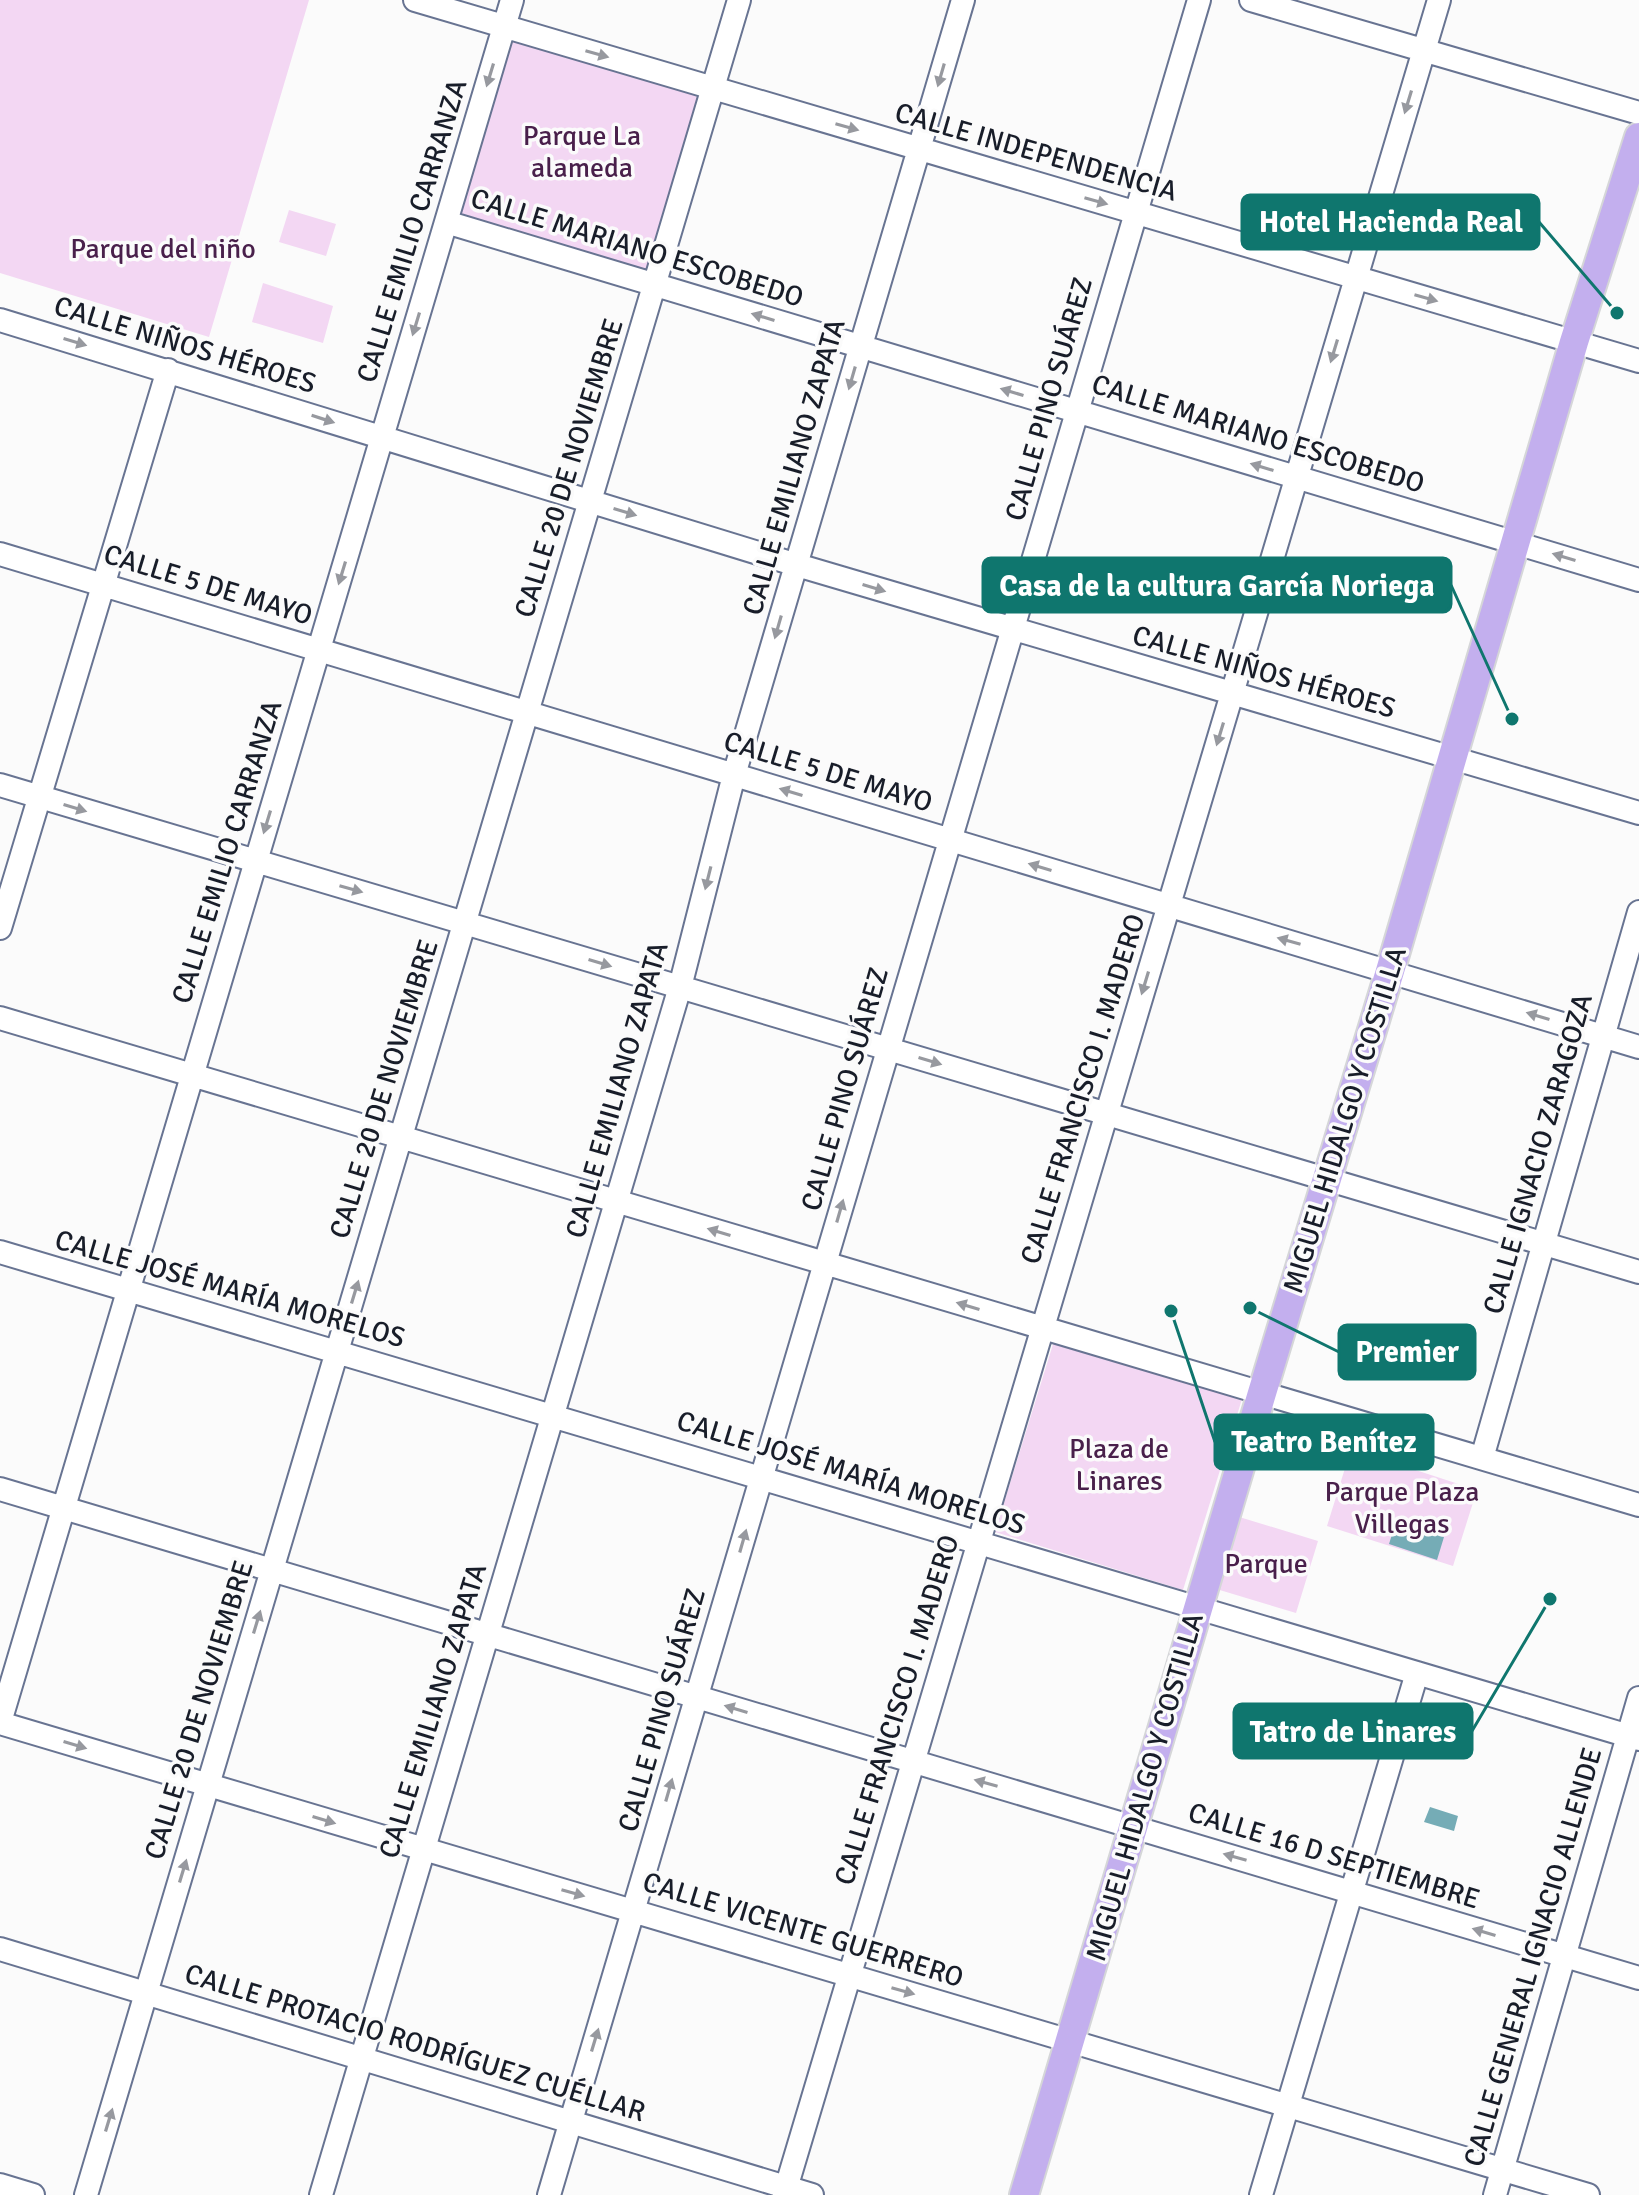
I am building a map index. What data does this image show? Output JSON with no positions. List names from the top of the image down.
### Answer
{
  "streets": {
    "main road": ["MIGUEL HIDALGO Y COSTILLA"],
    "street": [
      "CALLE INDEPENDENCIA",
      "CALLE EMILIO CARRANZA",
      "CALLE MARIANO ESCOBEDO",
      "CALLE NIÑOS HÉROES",
      "CALLE PINO SUÁREZ",
      "CALLE EMILIANO ZAPATA",
      "CALLE 20 DE NOVIEMBRE",
      "CALLE 5 DE MAYO",
      "CALLE FRANCISCO I. MADERO",
      "CALLE IGNACIO ZARAGOZA",
      "CALLE JOSÉ MARÍA MORELOS",
      "CALLE 16 D SEPTIEMBRE",
      "CALLE VICENTE GUERRERO",
      "CALLE GENERAL IGNACIO ALLENDE",
      "CALLE PROTACIO RODRÍGUEZ CUÉLLAR"
    ]
  },
  "crossings": [
    ["CALLE INDEPENDENCIA", "CALLE EMILIO CARRANZA"],
    ["CALLE INDEPENDENCIA", "CALLE PINO SUÁREZ"],
    ["CALLE INDEPENDENCIA", "CALLE EMILIANO ZAPATA"],
    ["CALLE INDEPENDENCIA", "CALLE 20 DE NOVIEMBRE"],
    ["CALLE INDEPENDENCIA", "CALLE FRANCISCO I. MADERO"],
    ["CALLE INDEPENDENCIA", "MIGUEL HIDALGO Y COSTILLA"],
    ["CALLE EMILIO CARRANZA", "CALLE MARIANO ESCOBEDO"],
    ["CALLE EMILIO CARRANZA", "CALLE NIÑOS HÉROES"],
    ["CALLE EMILIO CARRANZA", "CALLE 5 DE MAYO"],
    ["CALLE EMILIO CARRANZA", "CALLE JOSÉ MARÍA MORELOS"],
    ["CALLE EMILIO CARRANZA", "CALLE 16 D SEPTIEMBRE"],
    ["CALLE EMILIO CARRANZA", "CALLE VICENTE GUERRERO"],
    ["CALLE MARIANO ESCOBEDO", "CALLE PINO SUÁREZ"],
    ["CALLE MARIANO ESCOBEDO", "CALLE EMILIANO ZAPATA"],
    ["CALLE MARIANO ESCOBEDO", "CALLE 20 DE NOVIEMBRE"],
    ["CALLE MARIANO ESCOBEDO", "CALLE FRANCISCO I. MADERO"],
    ["CALLE MARIANO ESCOBEDO", "MIGUEL HIDALGO Y COSTILLA"],
    ["CALLE NIÑOS HÉROES", "CALLE PINO SUÁREZ"],
    ["CALLE NIÑOS HÉROES", "CALLE EMILIANO ZAPATA"],
    ["CALLE NIÑOS HÉROES", "CALLE 20 DE NOVIEMBRE"],
    ["CALLE NIÑOS HÉROES", "CALLE FRANCISCO I. MADERO"],
    ["CALLE NIÑOS HÉROES", "MIGUEL HIDALGO Y COSTILLA"],
    ["CALLE PINO SUÁREZ", "CALLE 5 DE MAYO"],
    ["CALLE PINO SUÁREZ", "CALLE JOSÉ MARÍA MORELOS"],
    ["CALLE PINO SUÁREZ", "CALLE 16 D SEPTIEMBRE"],
    ["CALLE PINO SUÁREZ", "CALLE VICENTE GUERRERO"],
    ["CALLE PINO SUÁREZ", "CALLE PROTACIO RODRÍGUEZ CUÉLLAR"],
    ["CALLE EMILIANO ZAPATA", "CALLE 5 DE MAYO"],
    ["CALLE EMILIANO ZAPATA", "CALLE JOSÉ MARÍA MORELOS"],
    ["CALLE EMILIANO ZAPATA", "CALLE 16 D SEPTIEMBRE"],
    ["CALLE EMILIANO ZAPATA", "CALLE VICENTE GUERRERO"],
    ["CALLE EMILIANO ZAPATA", "CALLE PROTACIO RODRÍGUEZ CUÉLLAR"],
    ["CALLE 20 DE NOVIEMBRE", "CALLE 5 DE MAYO"],
    ["CALLE 20 DE NOVIEMBRE", "CALLE JOSÉ MARÍA MORELOS"],
    ["CALLE 20 DE NOVIEMBRE", "CALLE 16 D SEPTIEMBRE"],
    ["CALLE 20 DE NOVIEMBRE", "CALLE VICENTE GUERRERO"],
    ["CALLE 20 DE NOVIEMBRE", "CALLE PROTACIO RODRÍGUEZ CUÉLLAR"],
    ["CALLE 5 DE MAYO", "CALLE FRANCISCO I. MADERO"],
    ["CALLE 5 DE MAYO", "MIGUEL HIDALGO Y COSTILLA"],
    ["CALLE 5 DE MAYO", "CALLE IGNACIO ZARAGOZA"],
    ["CALLE FRANCISCO I. MADERO", "CALLE JOSÉ MARÍA MORELOS"],
    ["CALLE FRANCISCO I. MADERO", "CALLE 16 D SEPTIEMBRE"],
    ["CALLE FRANCISCO I. MADERO", "CALLE VICENTE GUERRERO"],
    ["CALLE FRANCISCO I. MADERO", "CALLE PROTACIO RODRÍGUEZ CUÉLLAR"],
    ["MIGUEL HIDALGO Y COSTILLA", "CALLE JOSÉ MARÍA MORELOS"],
    ["MIGUEL HIDALGO Y COSTILLA", "CALLE 16 D SEPTIEMBRE"],
    ["MIGUEL HIDALGO Y COSTILLA", "CALLE VICENTE GUERRERO"],
    ["CALLE JOSÉ MARÍA MORELOS", "CALLE GENERAL IGNACIO ALLENDE"],
    ["CALLE 16 D SEPTIEMBRE", "CALLE GENERAL IGNACIO ALLENDE"],
    ["CALLE VICENTE GUERRERO", "CALLE GENERAL IGNACIO ALLENDE"]
  ],
  "one_way": [
    "CALLE INDEPENDENCIA",
    "CALLE EMILIO CARRANZA",
    "CALLE MARIANO ESCOBEDO",
    "CALLE NIÑOS HÉROES",
    "CALLE PINO SUÁREZ",
    "CALLE EMILIANO ZAPATA",
    "CALLE 20 DE NOVIEMBRE",
    "CALLE 5 DE MAYO",
    "CALLE FRANCISCO I. MADERO",
    "CALLE 16 D SEPTIEMBRE",
    "CALLE VICENTE GUERRERO"
  ],
  "parks": [
    "Parque La alameda",
    "Parque del niño",
    "Plaza de Linares",
    "Parque Plaza Villegas",
    "Parque"
  ],
  "places": [
    "Hotel Hacienda Real",
    "Casa de la cultura García Noriega",
    "Premier",
    "Teatro Benítez",
    "Tatro de Linares"
  ]
}
